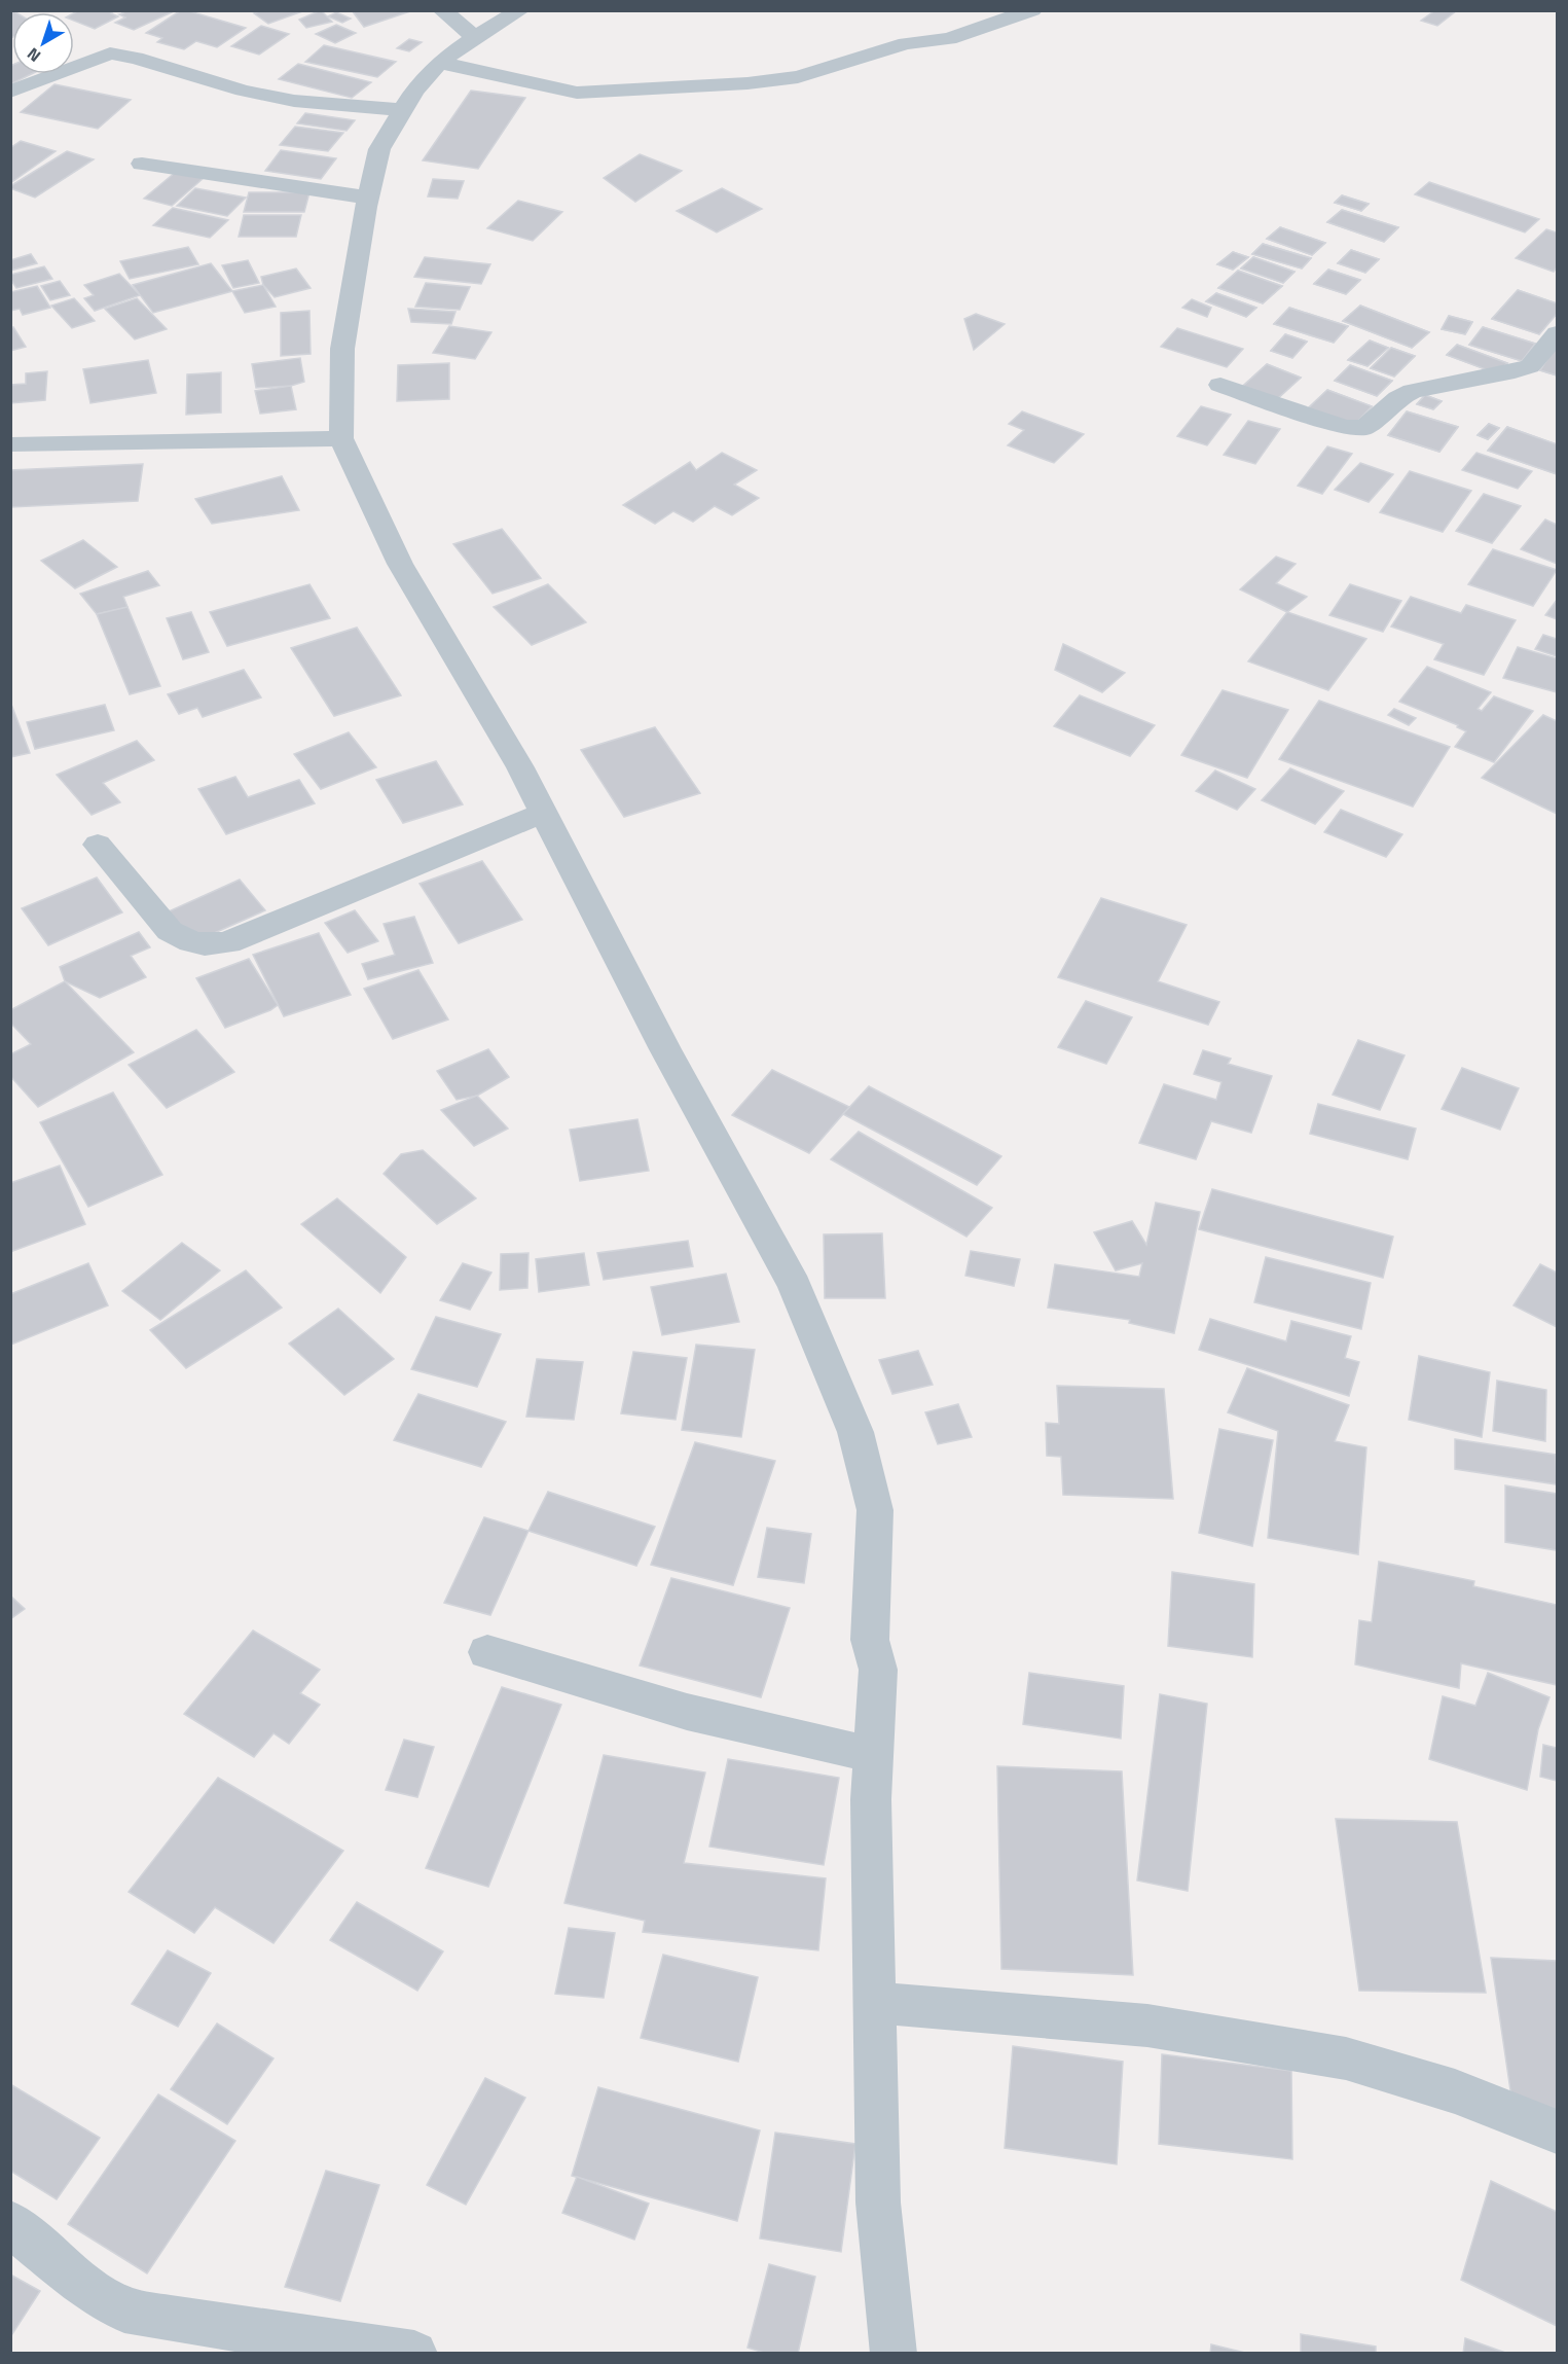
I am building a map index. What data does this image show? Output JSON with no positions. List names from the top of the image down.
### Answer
{
  "north": "bottom left"
}
